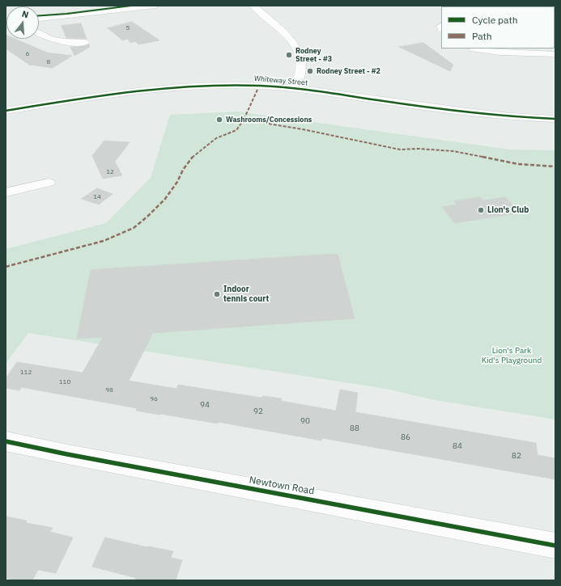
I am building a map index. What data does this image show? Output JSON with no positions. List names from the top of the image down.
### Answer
{
  "streets": {
    "street": ["Whiteway Street", "Newtown Road"]
  },
  "parks": ["Lion's Park Kid's Playground"],
  "places": [
    "Rodney Street - #3",
    "Rodney Street - #2",
    "Washrooms/Concessions",
    "Lion's Club",
    "Indoor tennis court"
  ],
  "house_numbers": [
    "5",
    "6",
    "8",
    "12",
    "14",
    "112",
    "110",
    "98",
    "96",
    "94",
    "92",
    "90",
    "88",
    "86",
    "84",
    "82"
  ],
  "legend": ["Cycle path", "Path"],
  "north": "top"
}
